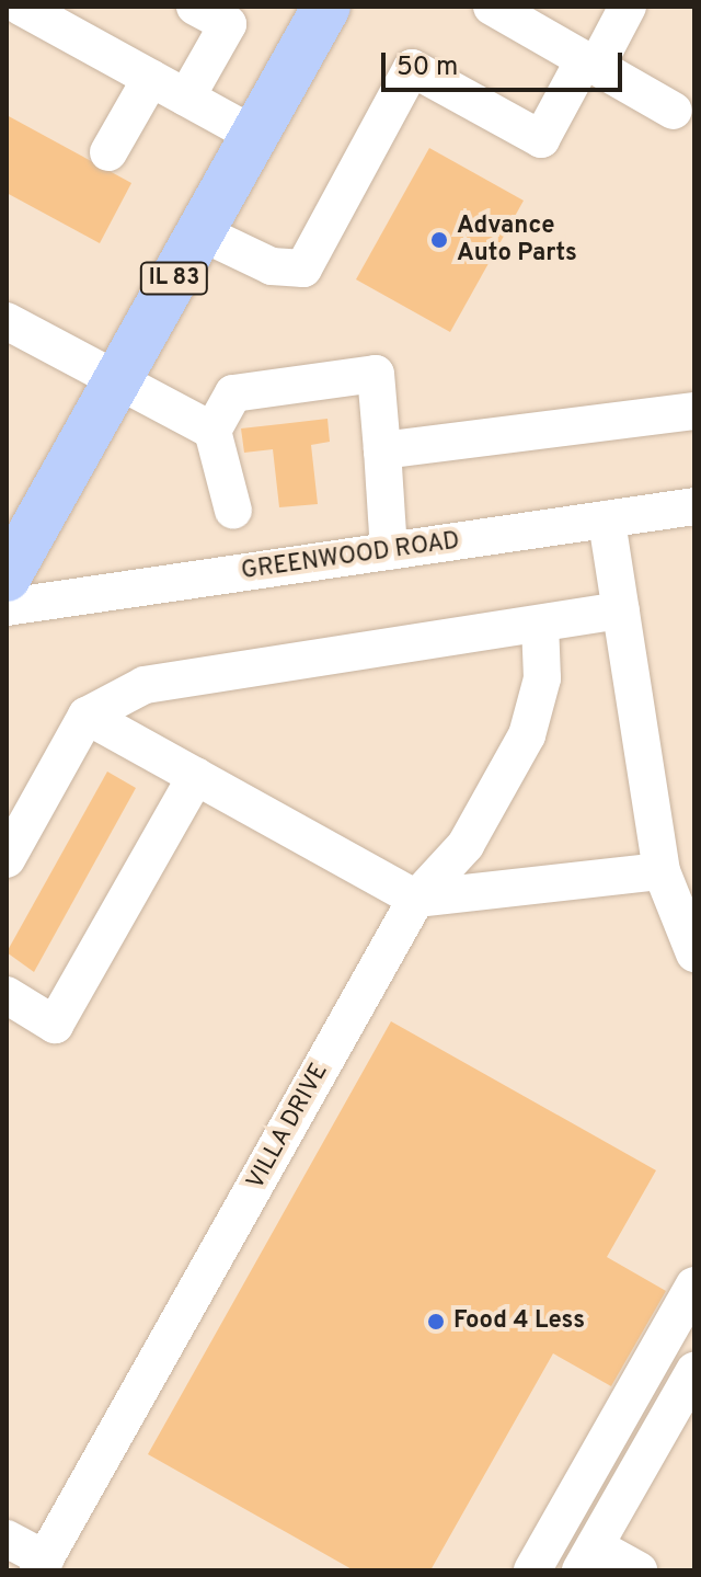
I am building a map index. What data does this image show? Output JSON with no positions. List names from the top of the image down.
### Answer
{
  "streets": {
    "main road": ["IL 83"],
    "street": ["GREENWOOD ROAD", "VILLA DRIVE"]
  },
  "places": ["Advance Auto Parts", "Food 4 Less"],
  "scale_bar": "50 m"
}
